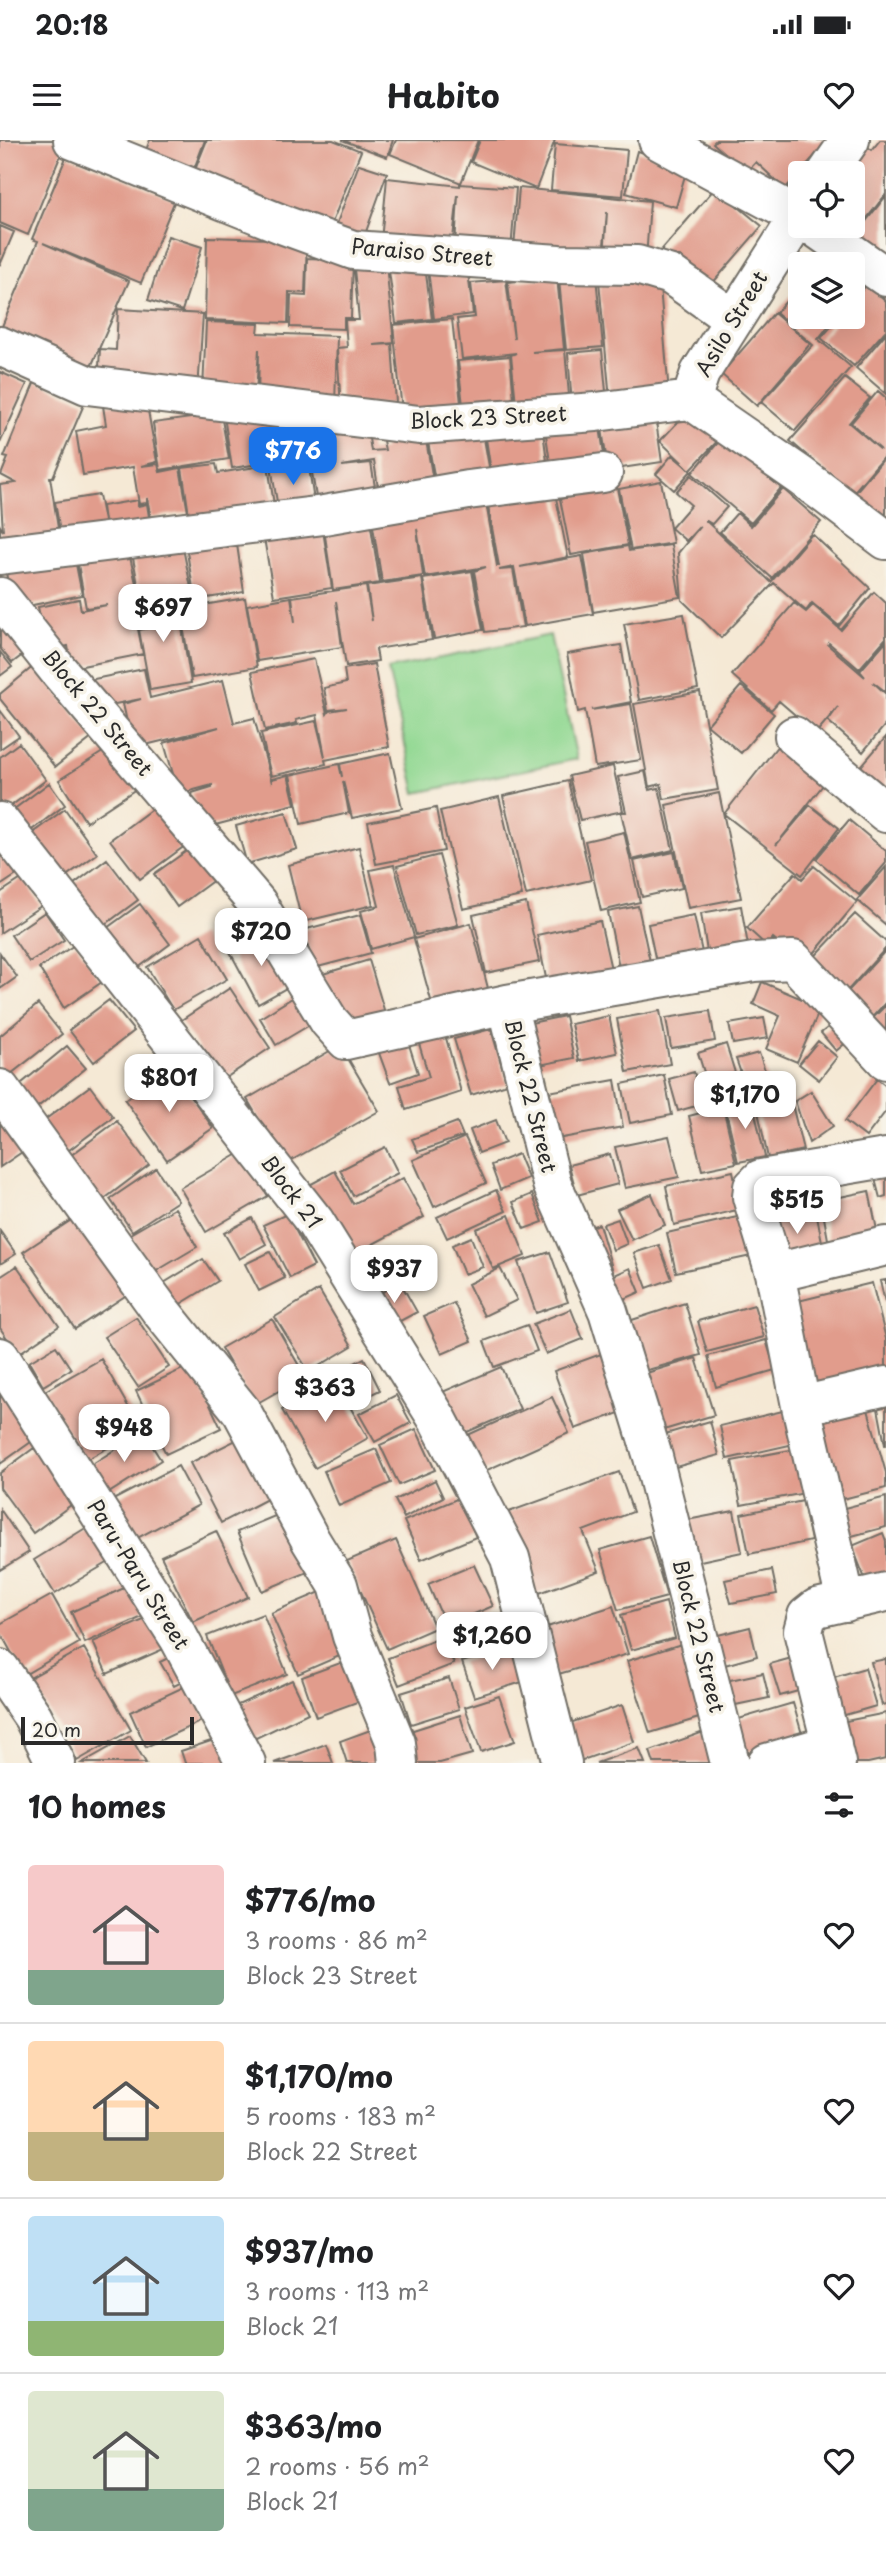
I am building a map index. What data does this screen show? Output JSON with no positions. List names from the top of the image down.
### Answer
{
  "streets": {
    "street": [
      "Paraiso Street",
      "Asilo Street",
      "Block 23 Street",
      "Block 22 Street",
      "Block 21",
      "Paru-Paru Street"
    ]
  },
  "crossings": [
    ["Paraiso Street", "Asilo Street"],
    ["Asilo Street", "Block 23 Street"]
  ],
  "scale_bar": "20 m",
  "page": {
    "status": "20:18",
    "header": "Habito",
    "price": [
      "$776",
      "$697",
      "$720",
      "$801",
      "$1,170",
      "$515",
      "$937",
      "$363",
      "$948",
      "$1,260"
    ],
    "scale": "20 m",
    "heading": "10 homes",
    "list": [
      {
        "name": "$776/mo",
        "note": "3 rooms · 86 m² · Block 23 Street"
      },
      {
        "name": "$1,170/mo",
        "note": "5 rooms · 183 m² · Block 22 Street"
      },
      {
        "name": "$937/mo",
        "note": "3 rooms · 113 m² · Block 21"
      },
      {
        "name": "$363/mo",
        "note": "2 rooms · 56 m² · Block 21"
      }
    ]
  }
}
